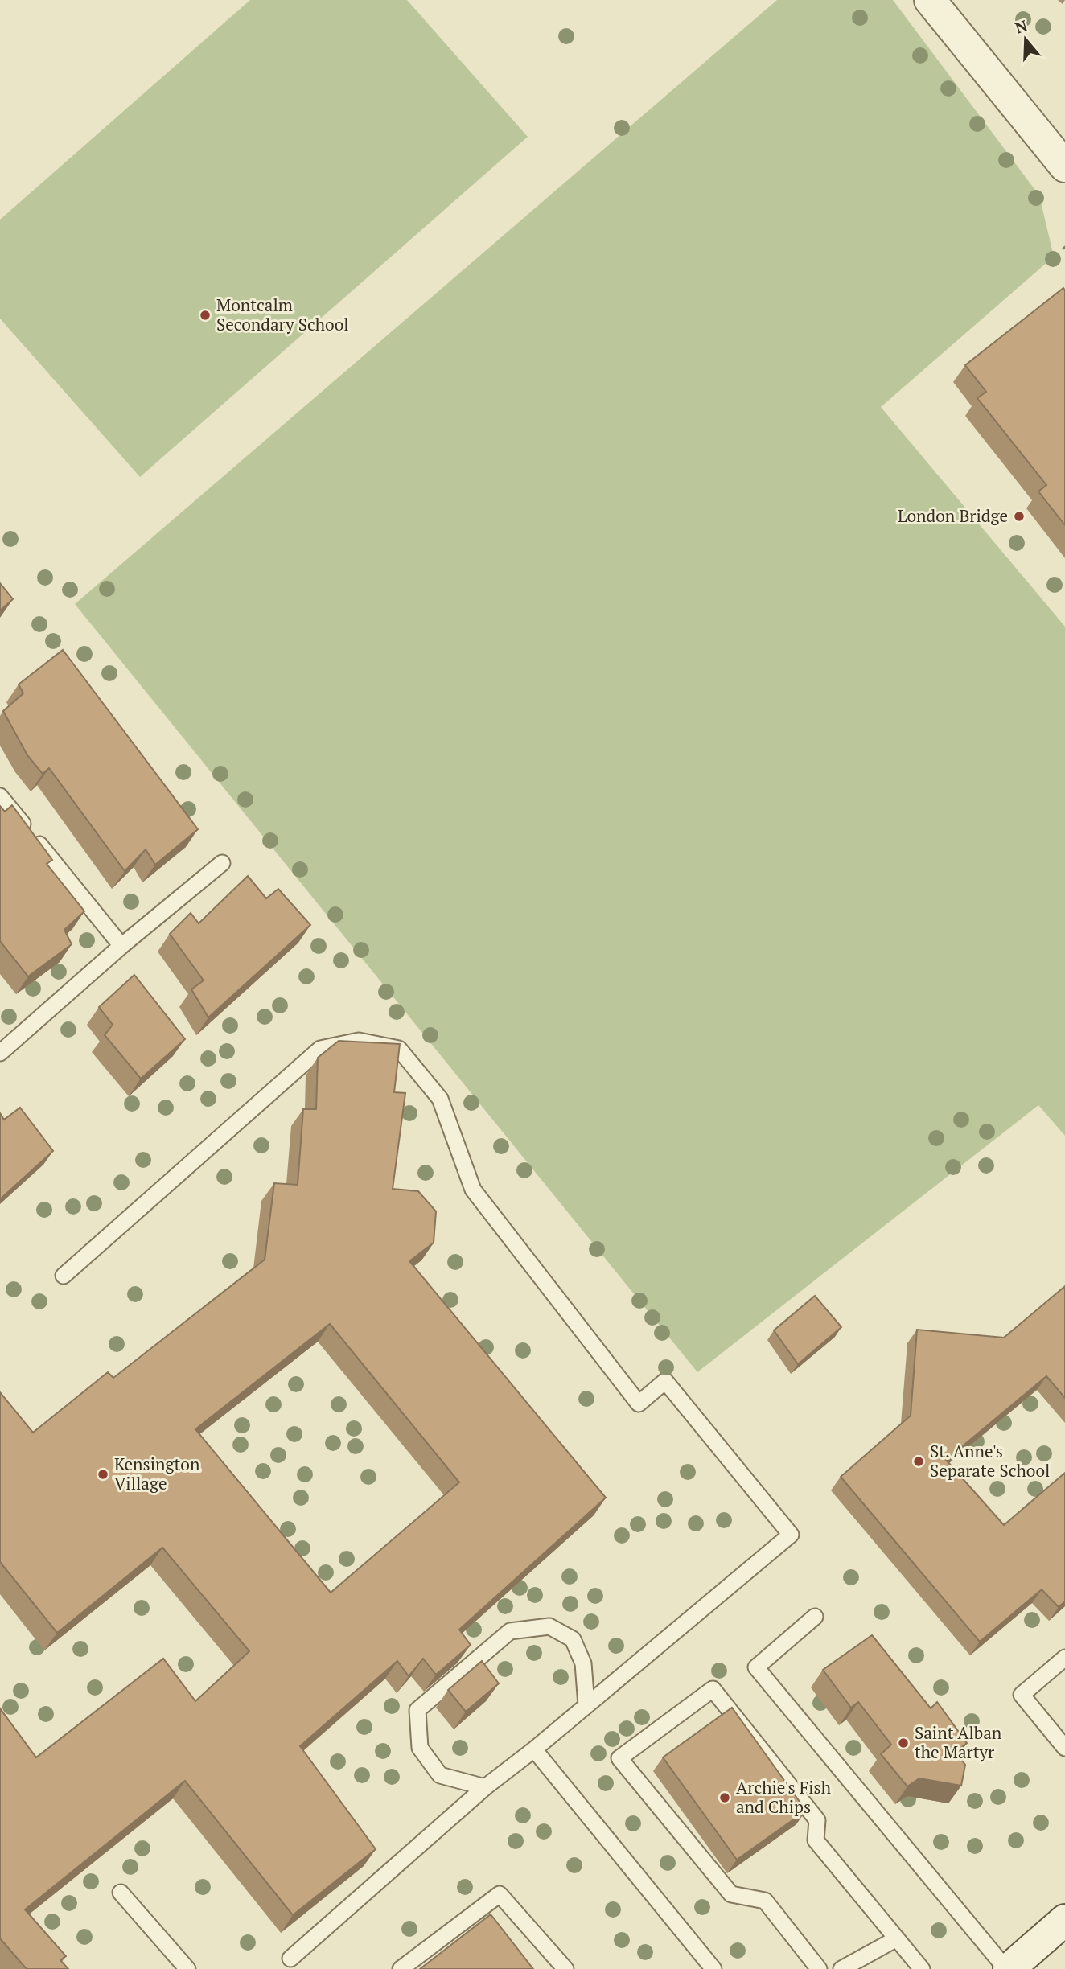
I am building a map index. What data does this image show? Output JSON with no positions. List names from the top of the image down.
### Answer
{
  "places": [
    "Montcalm Secondary School",
    "London Bridge",
    "St. Anne's Separate School",
    "Kensington Village",
    "Saint Alban the Martyr",
    "Archie's Fish and Chips"
  ],
  "north": "top"
}
